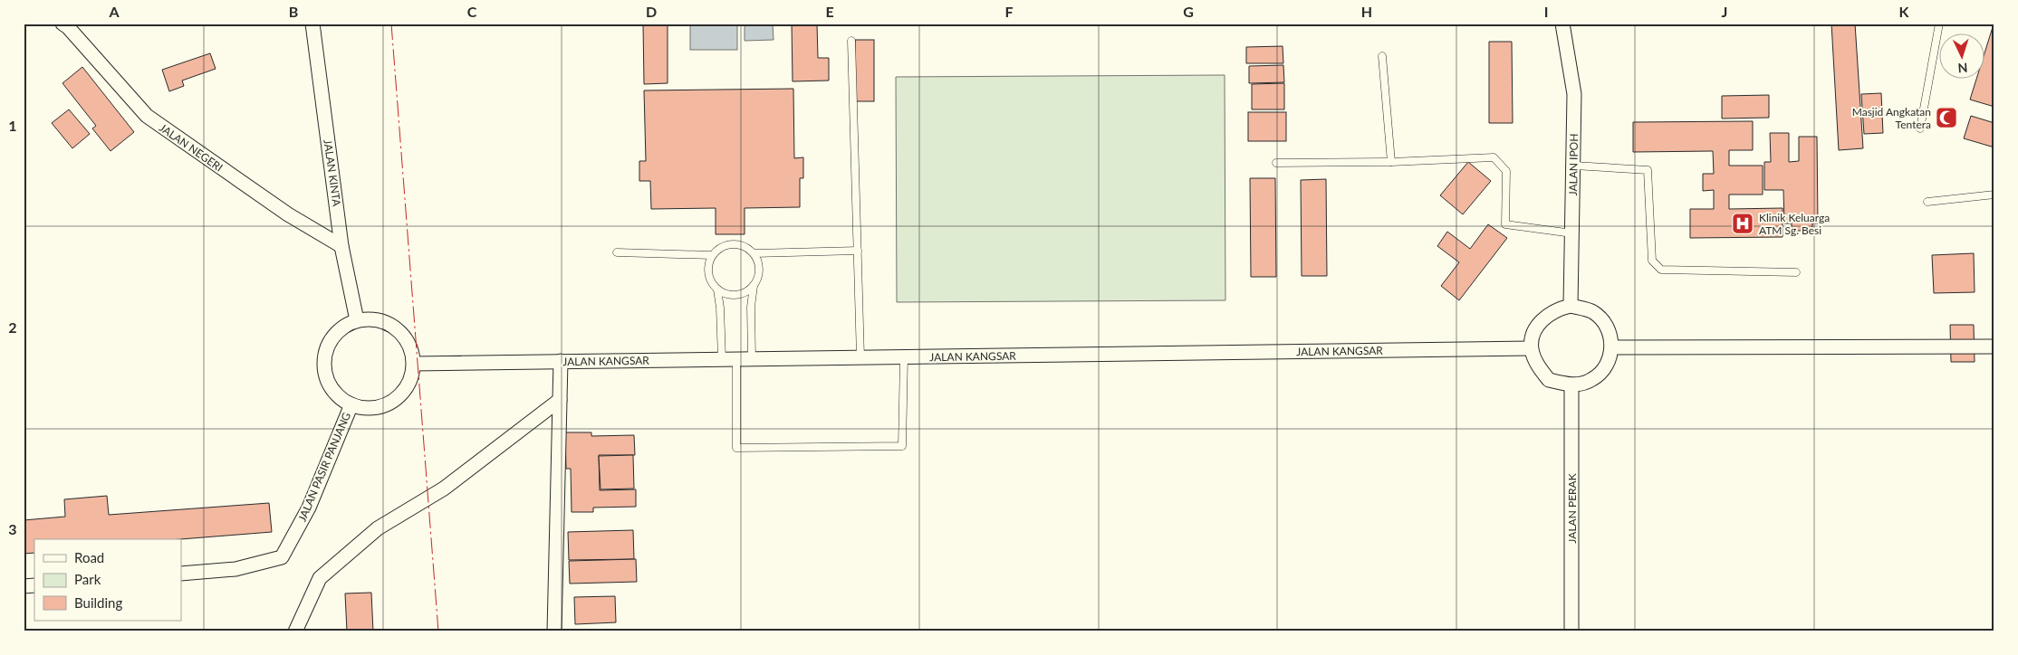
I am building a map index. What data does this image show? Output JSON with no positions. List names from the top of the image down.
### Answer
{
  "streets": {
    "street": [
      "JALAN NEGERI",
      "JALAN IPOH",
      "JALAN KINTA",
      "JALAN KANGSAR",
      "JALAN PASIR PANJANG",
      "JALAN PERAK"
    ]
  },
  "crossings": [
    ["JALAN NEGERI", "JALAN KINTA"],
    ["JALAN IPOH", "JALAN KANGSAR"],
    ["JALAN IPOH", "JALAN PERAK"],
    ["JALAN KINTA", "JALAN KANGSAR"],
    ["JALAN KINTA", "JALAN PASIR PANJANG"],
    ["JALAN KANGSAR", "JALAN PASIR PANJANG"],
    ["JALAN KANGSAR", "JALAN PERAK"]
  ],
  "places": {
    "mosque": ["Masjid Angkatan Tentera"],
    "hospital": ["Klinik Keluarga ATM Sg. Besi"]
  },
  "legend": ["Road", "Park", "Building"],
  "north": "bottom",
  "grid": {
    "columns": [
      "A",
      "B",
      "C",
      "D",
      "E",
      "F",
      "G",
      "H",
      "I",
      "J",
      "K"
    ],
    "rows": ["1", "2", "3"]
  }
}
